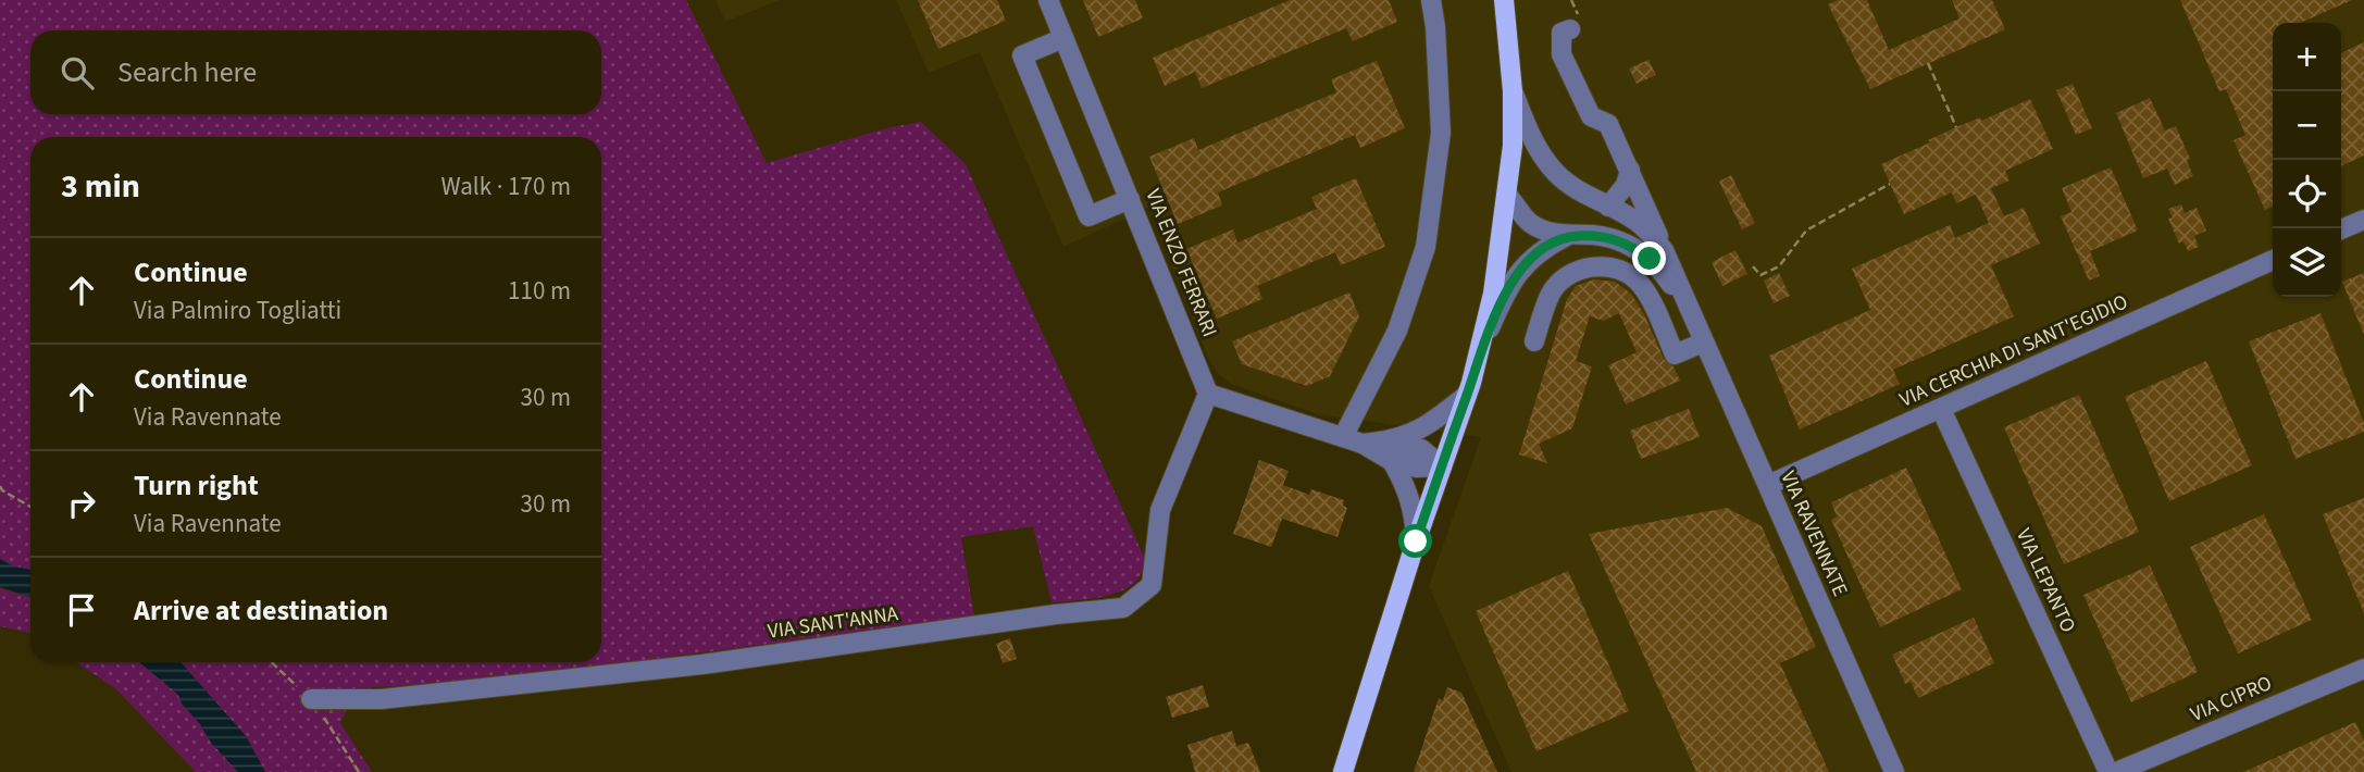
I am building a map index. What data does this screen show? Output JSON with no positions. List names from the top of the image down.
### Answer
{
  "streets": {
    "main road": ["VIA RAVENNATE"],
    "street": [
      "VIA ENZO FERRARI",
      "VIA CERCHIA DI SANT'EGIDIO",
      "VIA LEPANTO",
      "VIA SANT'ANNA",
      "VIA CIPRO"
    ]
  },
  "crossings": [
    ["VIA ENZO FERRARI", "VIA SANT'ANNA"],
    ["VIA CERCHIA DI SANT'EGIDIO", "VIA RAVENNATE"],
    ["VIA CERCHIA DI SANT'EGIDIO", "VIA LEPANTO"]
  ],
  "page": {
    "map_buttons": ["+", "−"],
    "search": "Search here",
    "heading": ["3 min", "Walk · 170 m"],
    "list": [
      ["Continue", "Via Palmiro Togliatti", "110 m"],
      ["Continue", "Via Ravennate", "30 m"],
      ["Turn right", "Via Ravennate", "30 m"],
      "Arrive at destination"
    ]
  }
}
